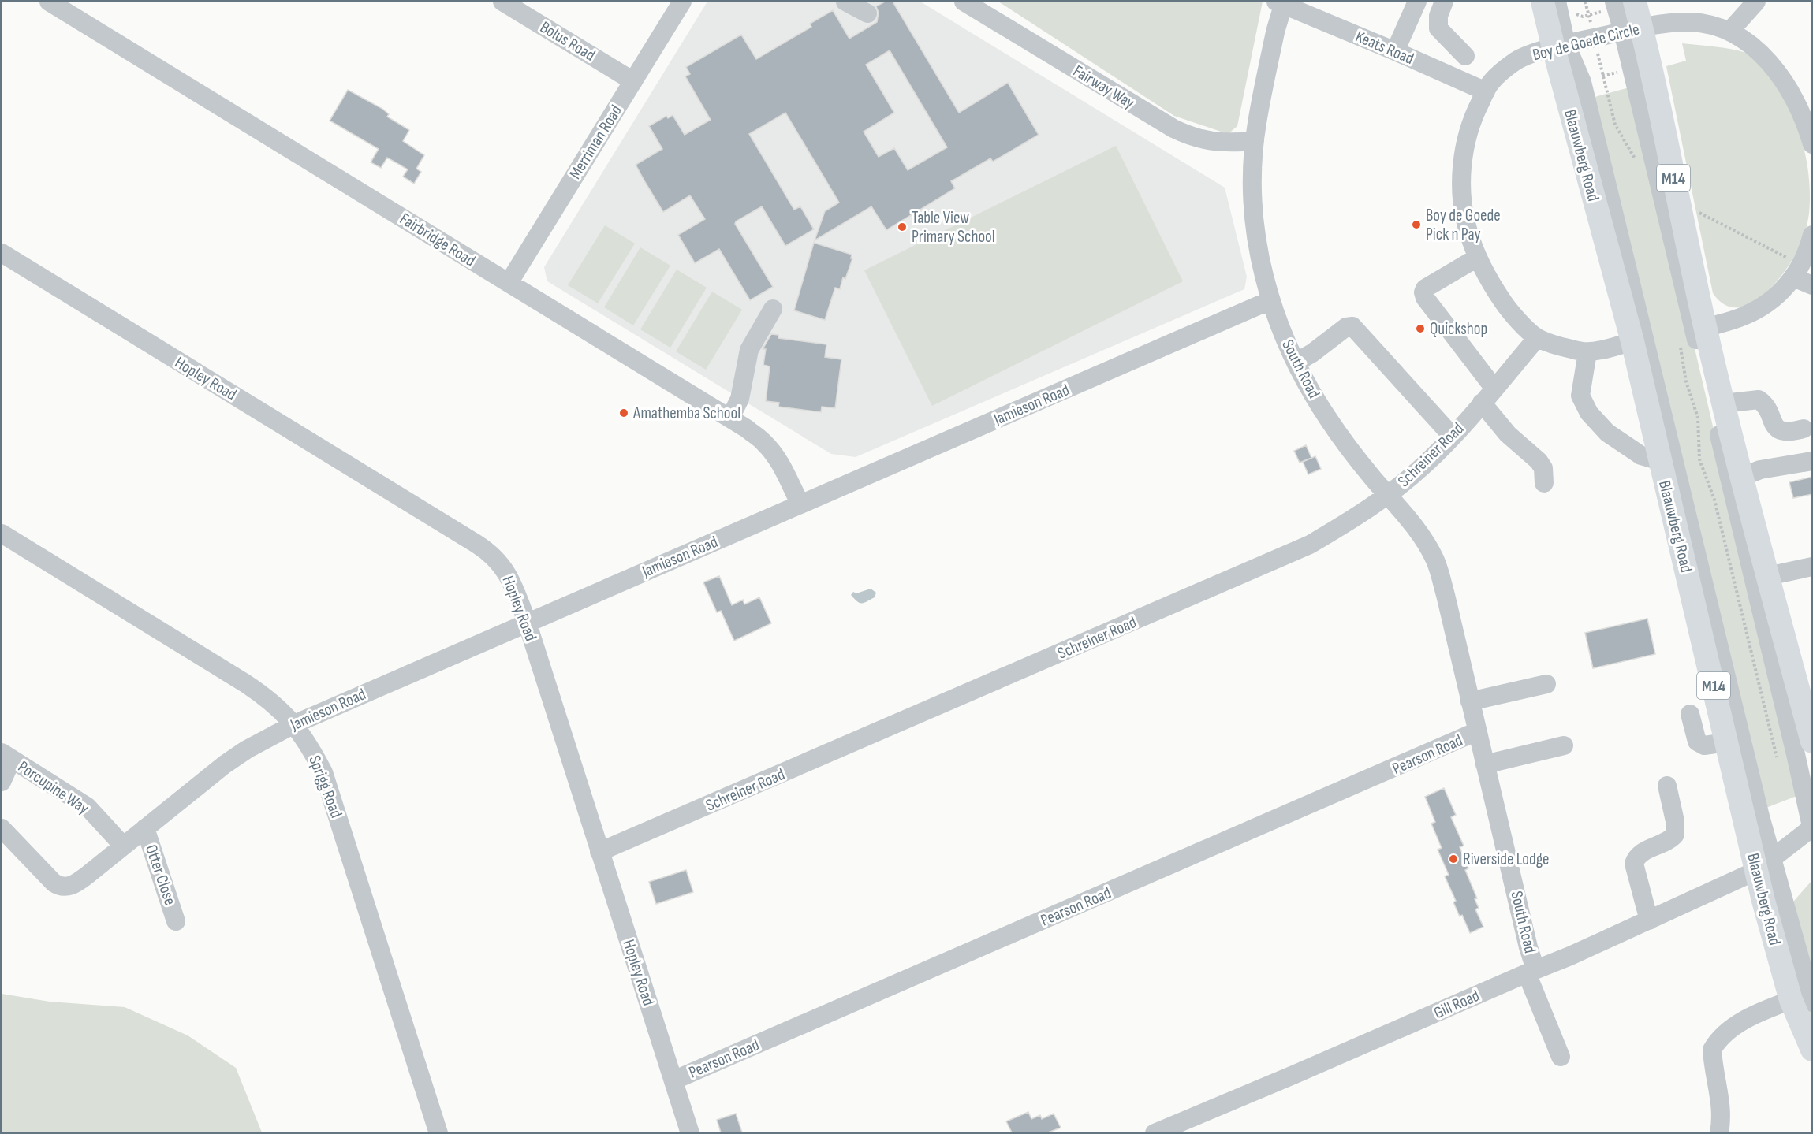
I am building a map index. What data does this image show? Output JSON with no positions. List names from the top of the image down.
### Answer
{
  "streets": {
    "main road": ["Blaauwberg Road", "M14"],
    "street": [
      "Bolus Road",
      "Boy de Goede Circle",
      "Keats Road",
      "Fairway Way",
      "Merriman Road",
      "Fairbridge Road",
      "South Road",
      "Hopley Road",
      "Jamieson Road",
      "Schreiner Road",
      "Pearson Road",
      "Sprigg Road",
      "Porcupine Way",
      "Otter Close",
      "Gill Road"
    ]
  },
  "crossings": [
    ["Bolus Road", "Merriman Road"],
    ["Boy de Goede Circle", "Keats Road"],
    ["Boy de Goede Circle", "Blaauwberg Road"],
    ["Boy de Goede Circle", "M14"],
    ["Boy de Goede Circle", "Schreiner Road"],
    ["Keats Road", "South Road"],
    ["Fairway Way", "South Road"],
    ["Merriman Road", "Fairbridge Road"],
    ["Blaauwberg Road", "Gill Road"],
    ["Fairbridge Road", "Jamieson Road"],
    ["South Road", "Jamieson Road"],
    ["South Road", "Schreiner Road"],
    ["South Road", "Pearson Road"],
    ["South Road", "Gill Road"],
    ["Hopley Road", "Jamieson Road"],
    ["Hopley Road", "Schreiner Road"],
    ["Hopley Road", "Pearson Road"],
    ["Jamieson Road", "Sprigg Road"],
    ["Jamieson Road", "Porcupine Way"],
    ["Jamieson Road", "Otter Close"]
  ],
  "places": [
    "Boy de Goede Pick n Pay",
    "Table View Primary School",
    "Quickshop",
    "Amathemba School",
    "Riverside Lodge"
  ]
}
